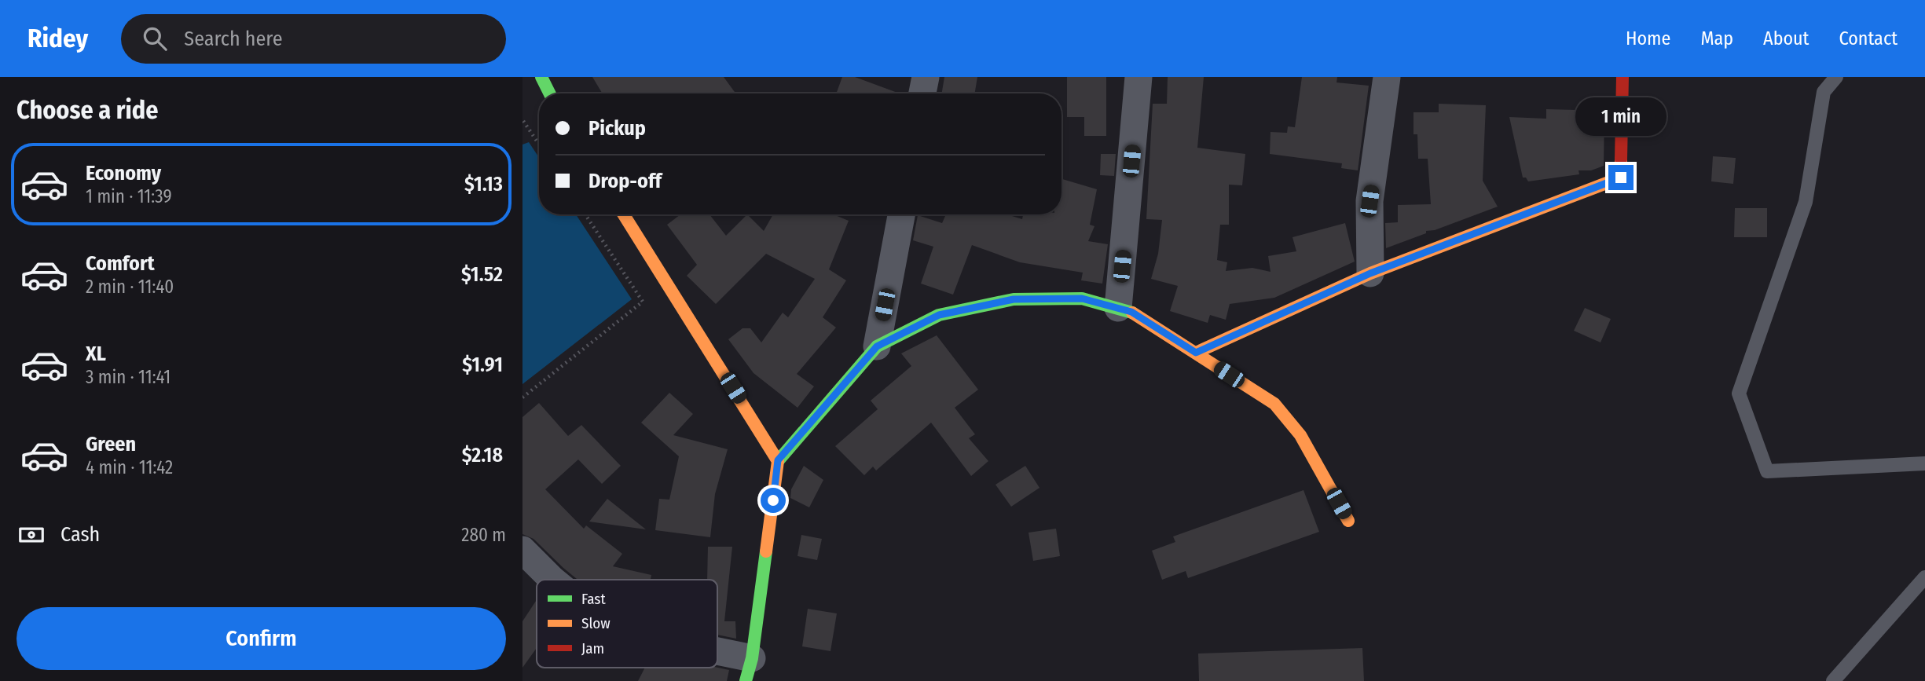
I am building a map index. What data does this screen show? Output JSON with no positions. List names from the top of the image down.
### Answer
{
  "legend": ["Fast", "Slow", "Jam"],
  "page": {
    "header": "Ridey",
    "search": "Search here",
    "nav": [
      "Home",
      "Map",
      "About",
      "Contact"
    ],
    "heading": "Choose a ride",
    "banner": ["Pickup", "Drop-off"],
    "bubble": "1 min",
    "list": [
      {
        "name": "Economy",
        "note": "1 min · 11:39",
        "value": "$1.13"
      },
      {
        "name": "Comfort",
        "note": "2 min · 11:40",
        "value": "$1.52"
      },
      {
        "name": "XL",
        "note": "3 min · 11:41",
        "value": "$1.91"
      },
      {
        "name": "Green",
        "note": "4 min · 11:42",
        "value": "$2.18"
      }
    ],
    "pay": ["Cash", "280 m"],
    "buttons": "Confirm"
  }
}
